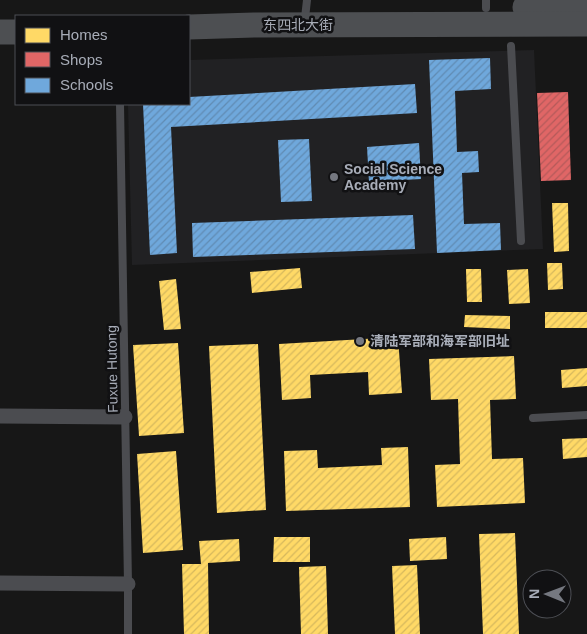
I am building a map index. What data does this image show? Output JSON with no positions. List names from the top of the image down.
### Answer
{
  "streets": {
    "main road": ["东四北大街"],
    "lane": ["Fuxue Hutong"]
  },
  "places": ["Social Science Academy", "清陆军部和海军部旧址"],
  "legend": ["Homes", "Shops", "Schools"],
  "north": "left"
}
